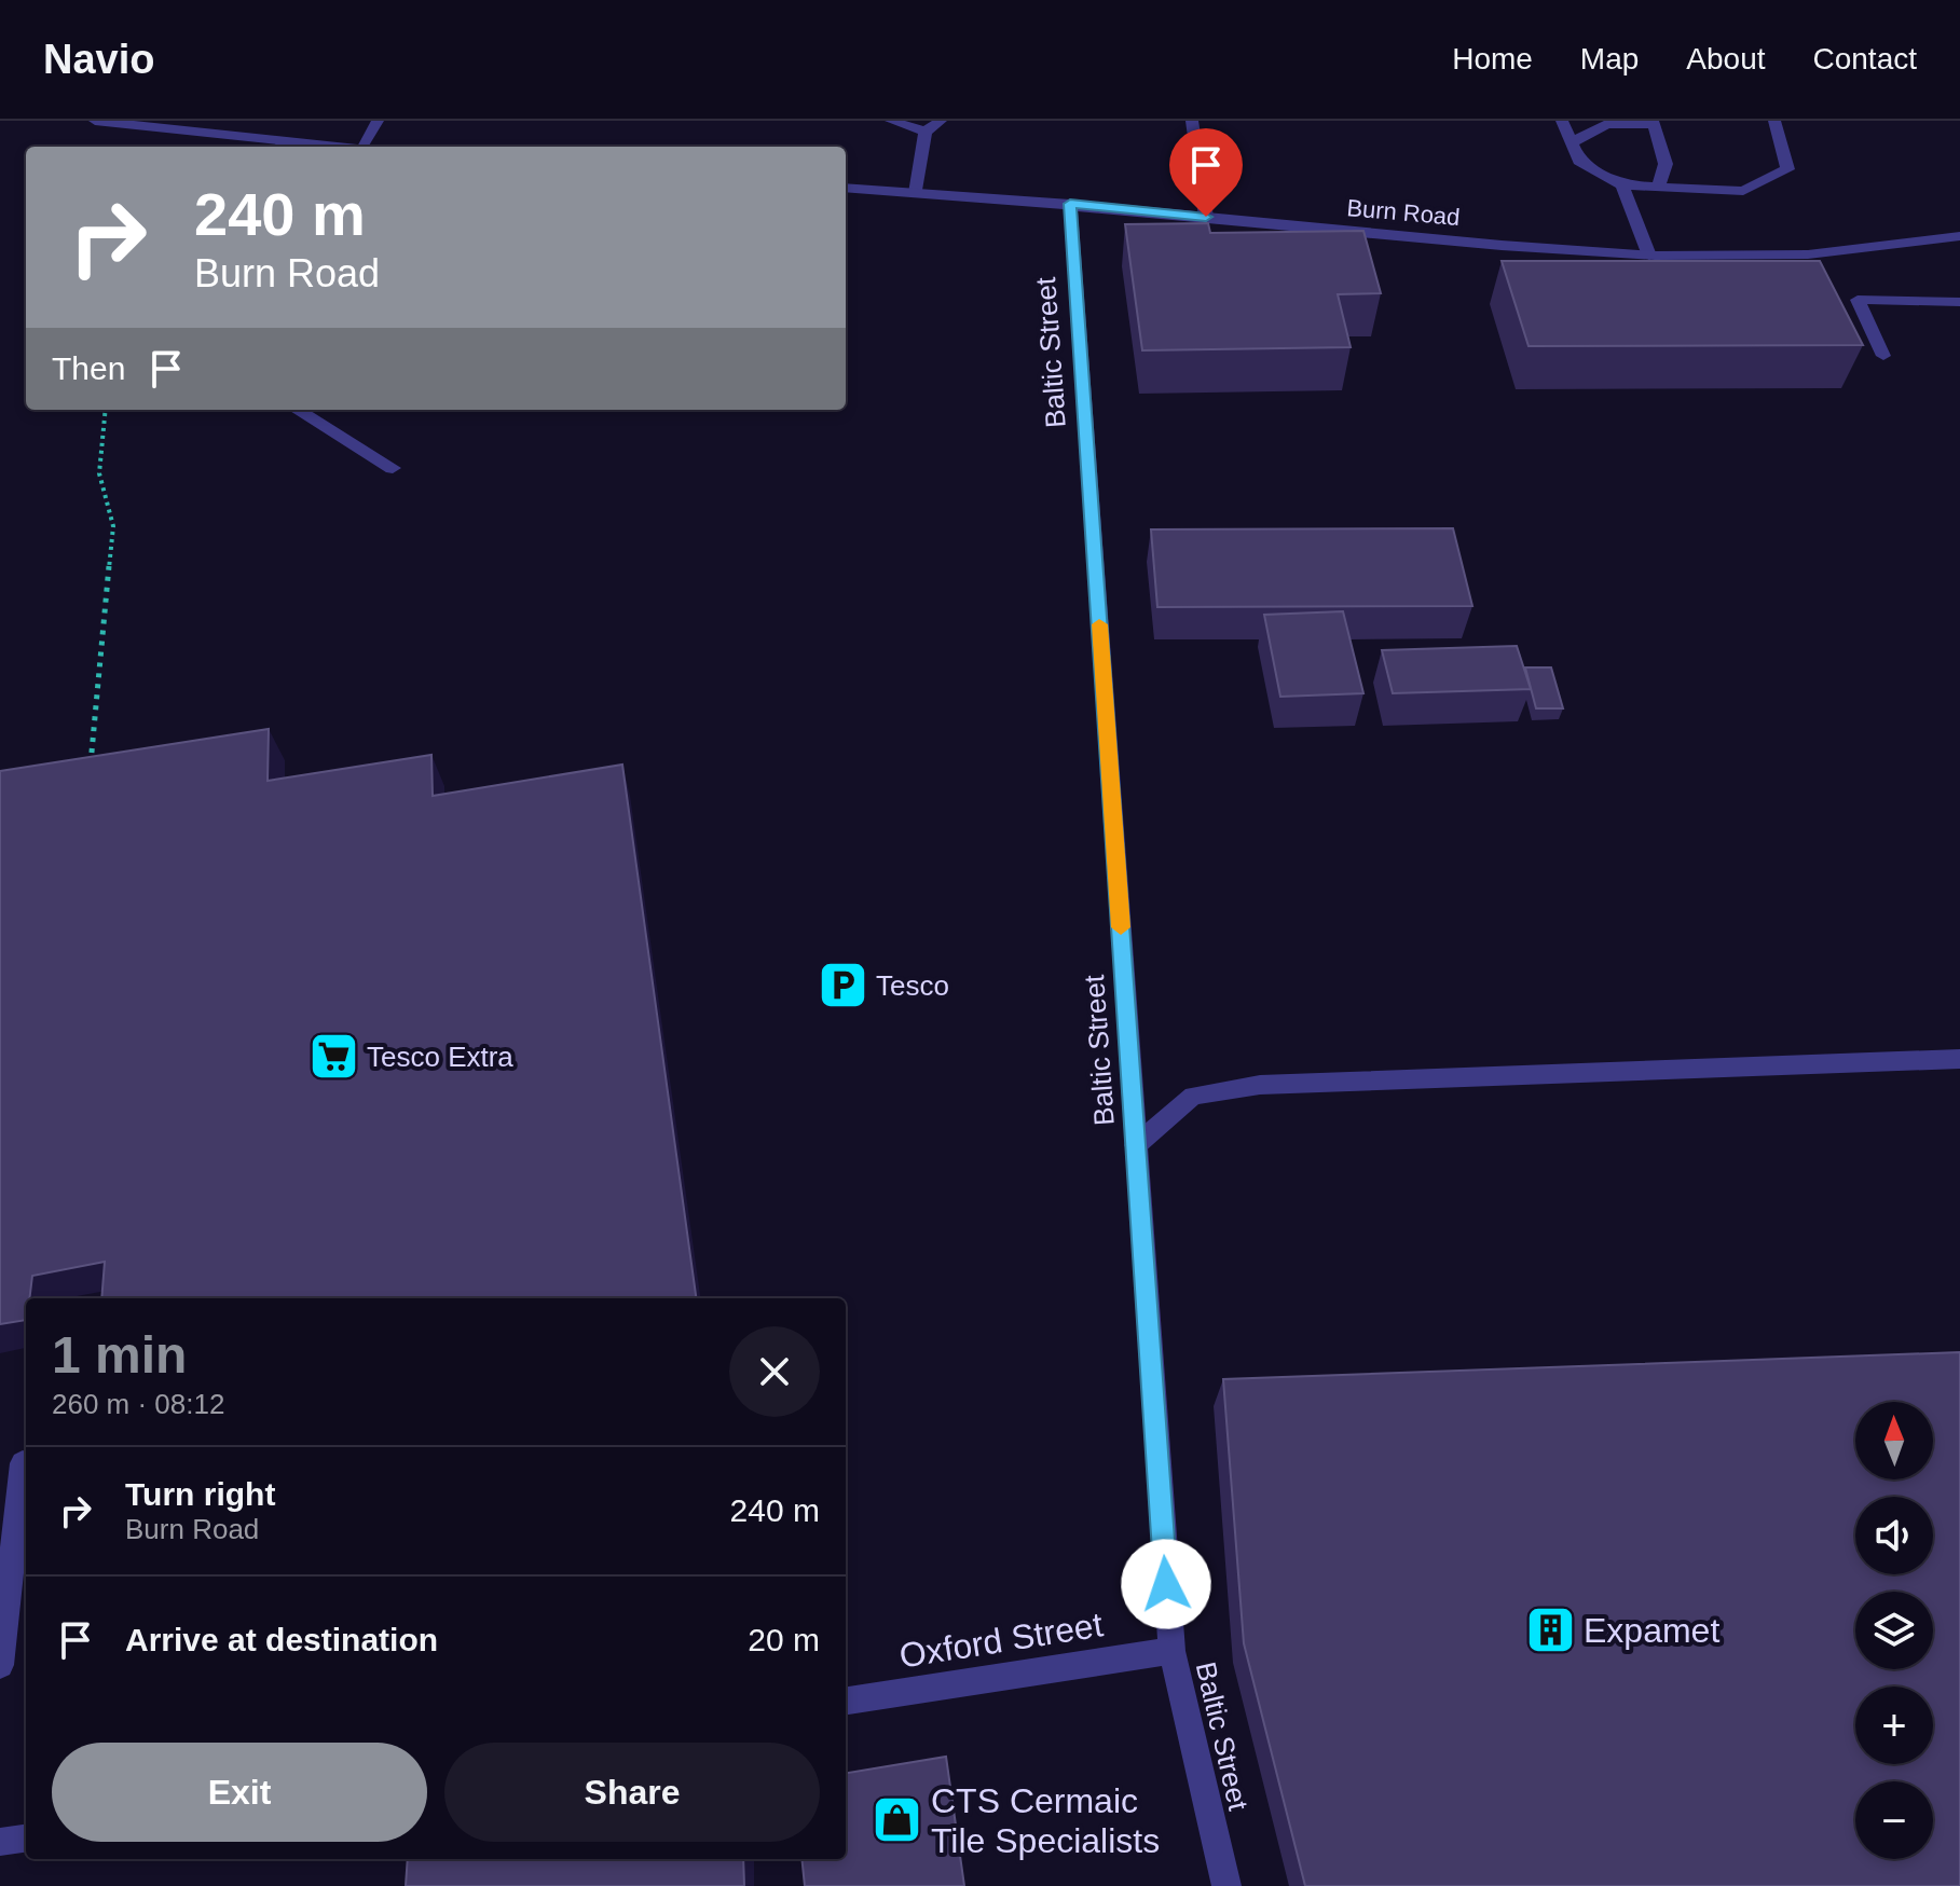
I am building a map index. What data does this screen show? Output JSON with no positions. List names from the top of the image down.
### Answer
{
  "streets": {
    "street": ["Burn Road", "Baltic Street", "Oxford Street"]
  },
  "crossings": [
    ["Burn Road", "Baltic Street"],
    ["Baltic Street", "Oxford Street"]
  ],
  "places": {
    "parking": ["Tesco"],
    "supermarket": ["Tesco Extra"],
    "building": ["Expamet"],
    "shop": ["CTS Cermaic Tile Specialists"]
  },
  "north": "top",
  "page": {
    "header": "Navio",
    "nav": [
      "Home",
      "Map",
      "About",
      "Contact"
    ],
    "turn": ["240 m", "Burn Road"],
    "then": "Then",
    "heading": ["1 min", "260 m · 08:12"],
    "map_buttons": ["+", "−"],
    "list": [
      {
        "name": "Turn right",
        "note": "Burn Road",
        "value": "240 m"
      },
      {
        "name": "Arrive at destination",
        "value": "20 m"
      }
    ],
    "buttons": ["Exit", "Share"]
  }
}
